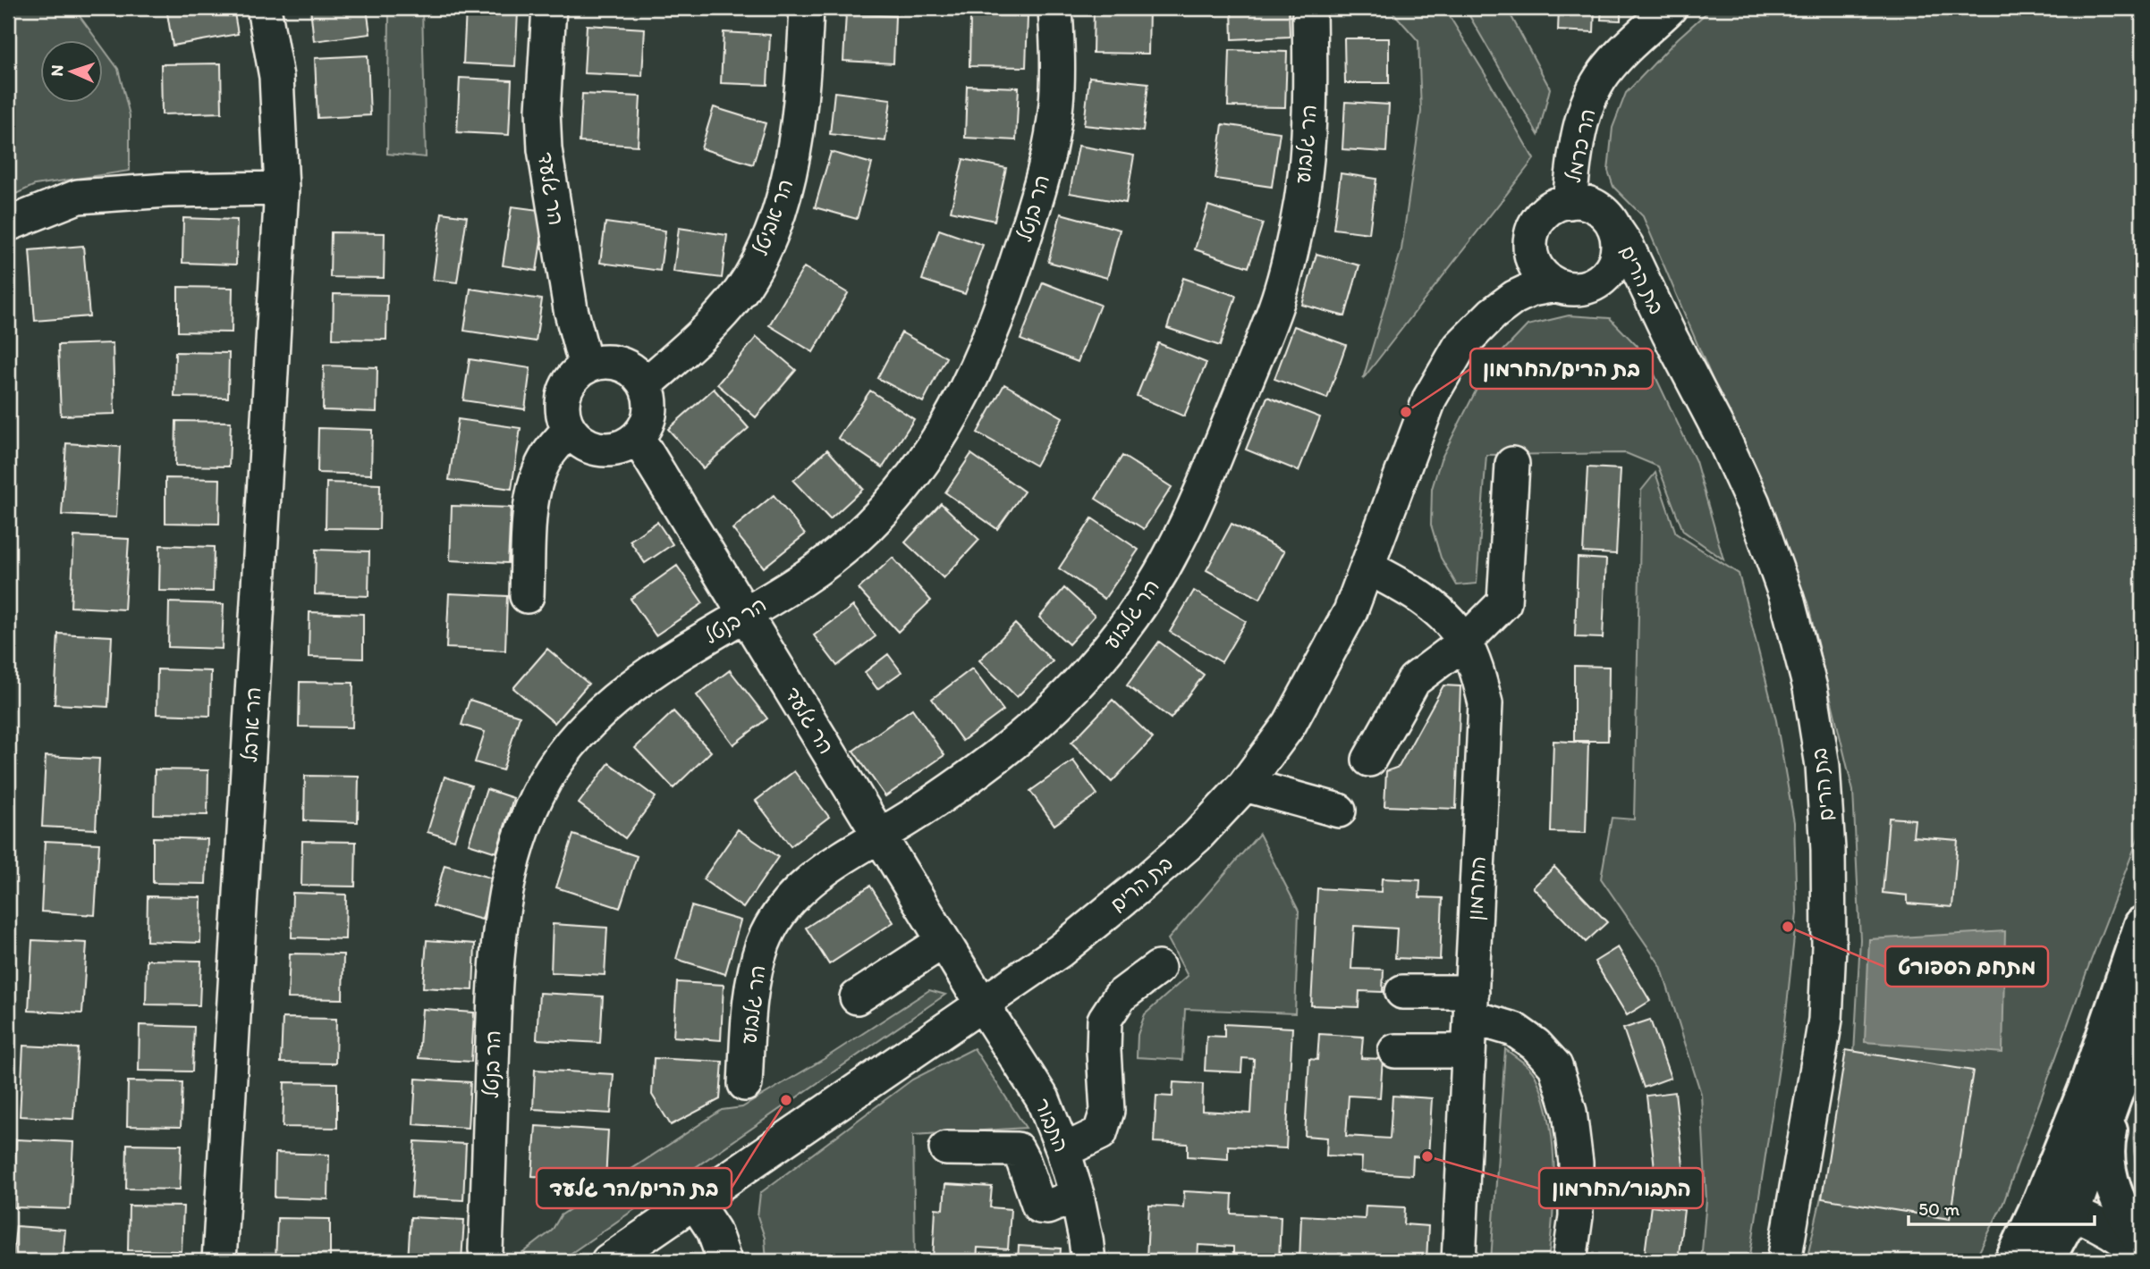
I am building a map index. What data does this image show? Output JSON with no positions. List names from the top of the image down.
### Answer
{
  "streets": {
    "street": [
      "הר גלבוע",
      "הר כרמל",
      "הר גלעד",
      "הר בנטל",
      "הר אביטל",
      "בת הרים",
      "הר ארבל",
      "החרמון",
      "התבור"
    ]
  },
  "crossings": [
    ["הר גלבוע", "הר גלעד"],
    ["הר כרמל", "בת הרים"],
    ["הר גלעד", "הר בנטל"],
    ["הר גלעד", "הר אביטל"],
    ["הר גלעד", "בת הרים"],
    ["הר גלעד", "התבור"],
    ["בת הרים", "החרמון"],
    ["בת הרים", "התבור"]
  ],
  "places": [
    "בת הרים/החרמון",
    "מתחם הספורט",
    "בת הרים/הר גלעד",
    "התבור/החרמון"
  ],
  "scale_bar": "50 m",
  "north": "left"
}
